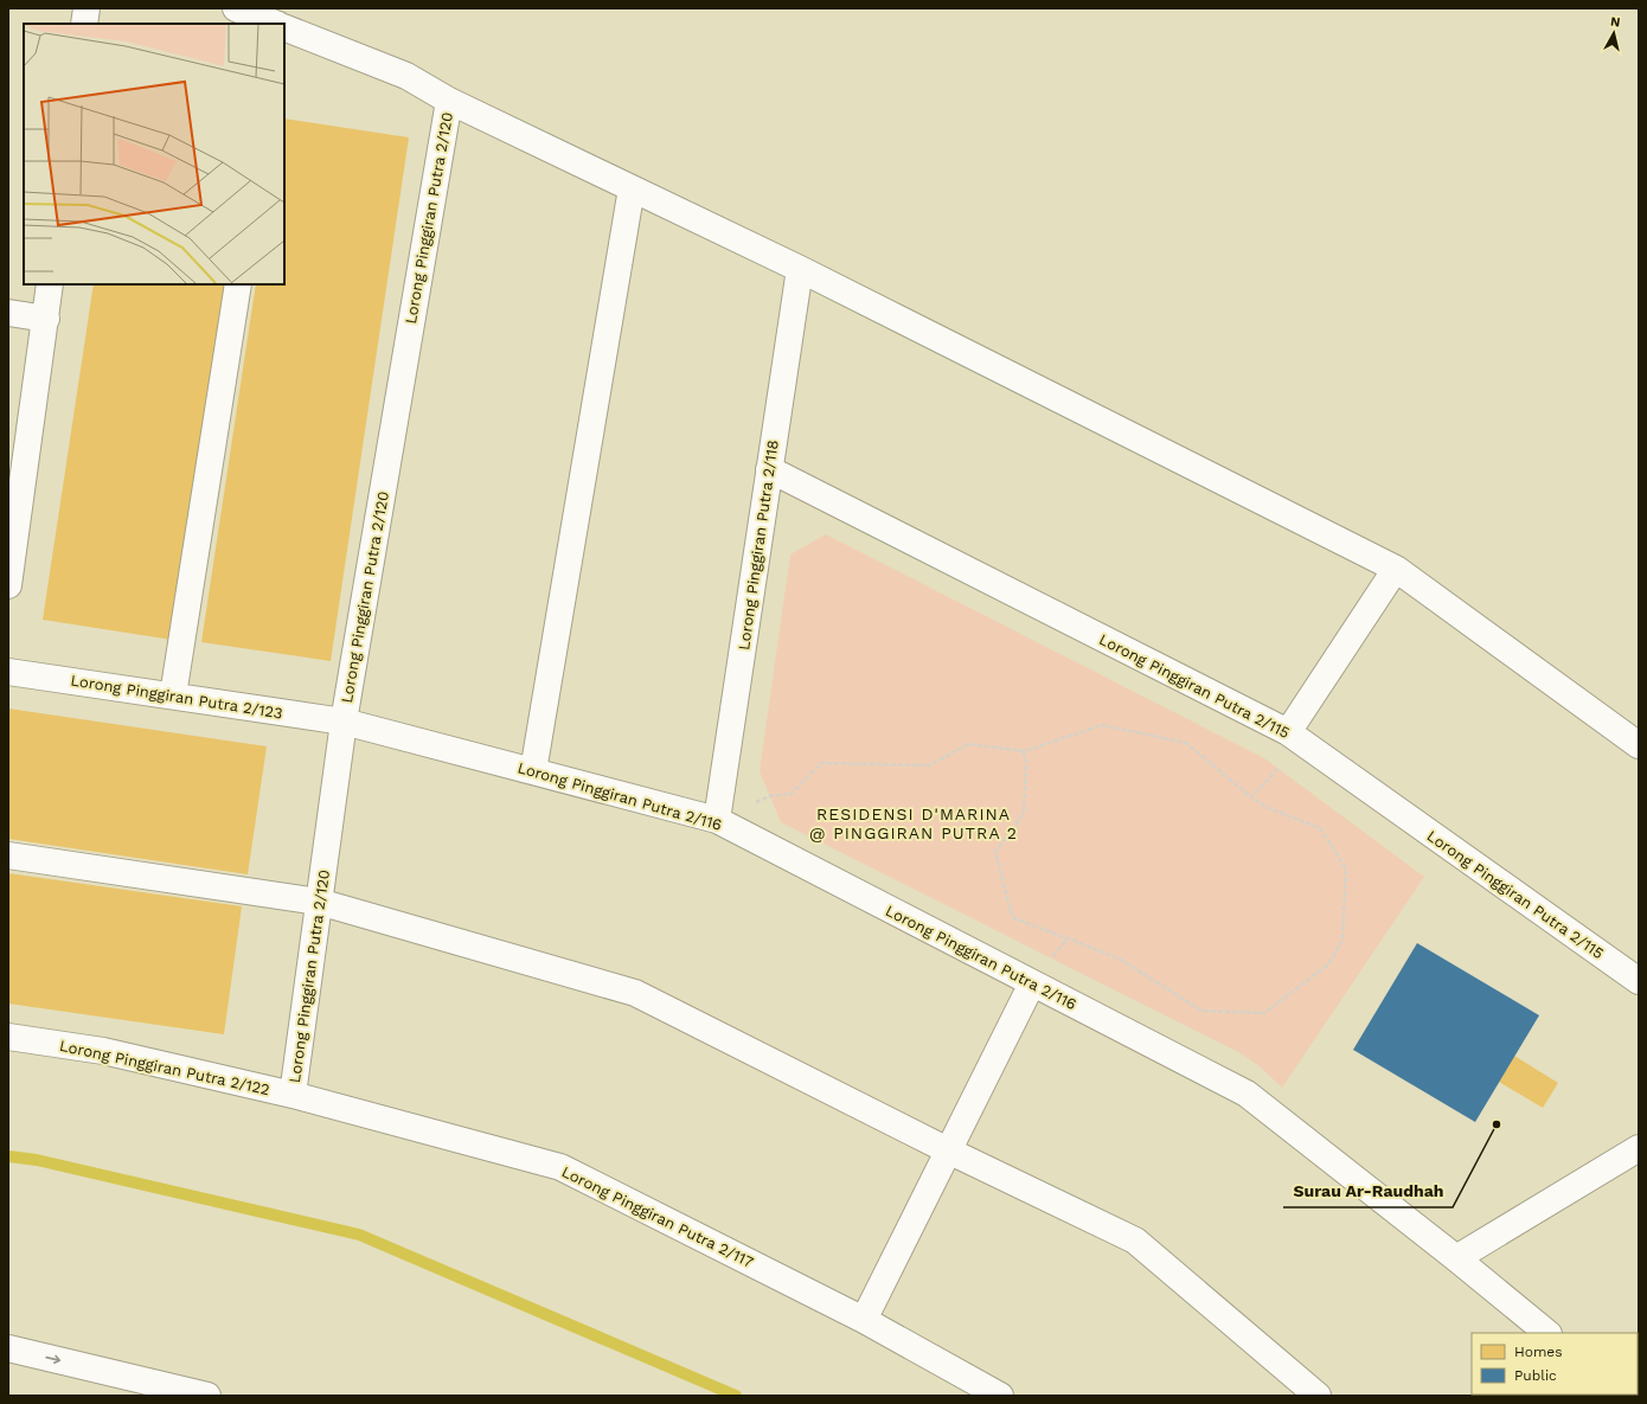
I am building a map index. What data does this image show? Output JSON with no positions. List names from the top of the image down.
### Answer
{
  "streets": {
    "street": [
      "Lorong Pinggiran Putra 2/120",
      "Lorong Pinggiran Putra 2/118",
      "Lorong Pinggiran Putra 2/115",
      "Lorong Pinggiran Putra 2/123",
      "Lorong Pinggiran Putra 2/116",
      "Lorong Pinggiran Putra 2/122",
      "Lorong Pinggiran Putra 2/117"
    ]
  },
  "crossings": [
    ["Lorong Pinggiran Putra 2/120", "Lorong Pinggiran Putra 2/123"],
    ["Lorong Pinggiran Putra 2/120", "Lorong Pinggiran Putra 2/116"],
    ["Lorong Pinggiran Putra 2/120", "Lorong Pinggiran Putra 2/122"],
    ["Lorong Pinggiran Putra 2/120", "Lorong Pinggiran Putra 2/117"],
    ["Lorong Pinggiran Putra 2/118", "Lorong Pinggiran Putra 2/115"],
    ["Lorong Pinggiran Putra 2/118", "Lorong Pinggiran Putra 2/116"],
    ["Lorong Pinggiran Putra 2/123", "Lorong Pinggiran Putra 2/116"],
    ["Lorong Pinggiran Putra 2/122", "Lorong Pinggiran Putra 2/117"]
  ],
  "districts": ["RESIDENSI D'MARINA @ PINGGIRAN PUTRA 2"],
  "places": ["Surau Ar-Raudhah"],
  "legend": ["Homes", "Public"],
  "north": "top"
}
